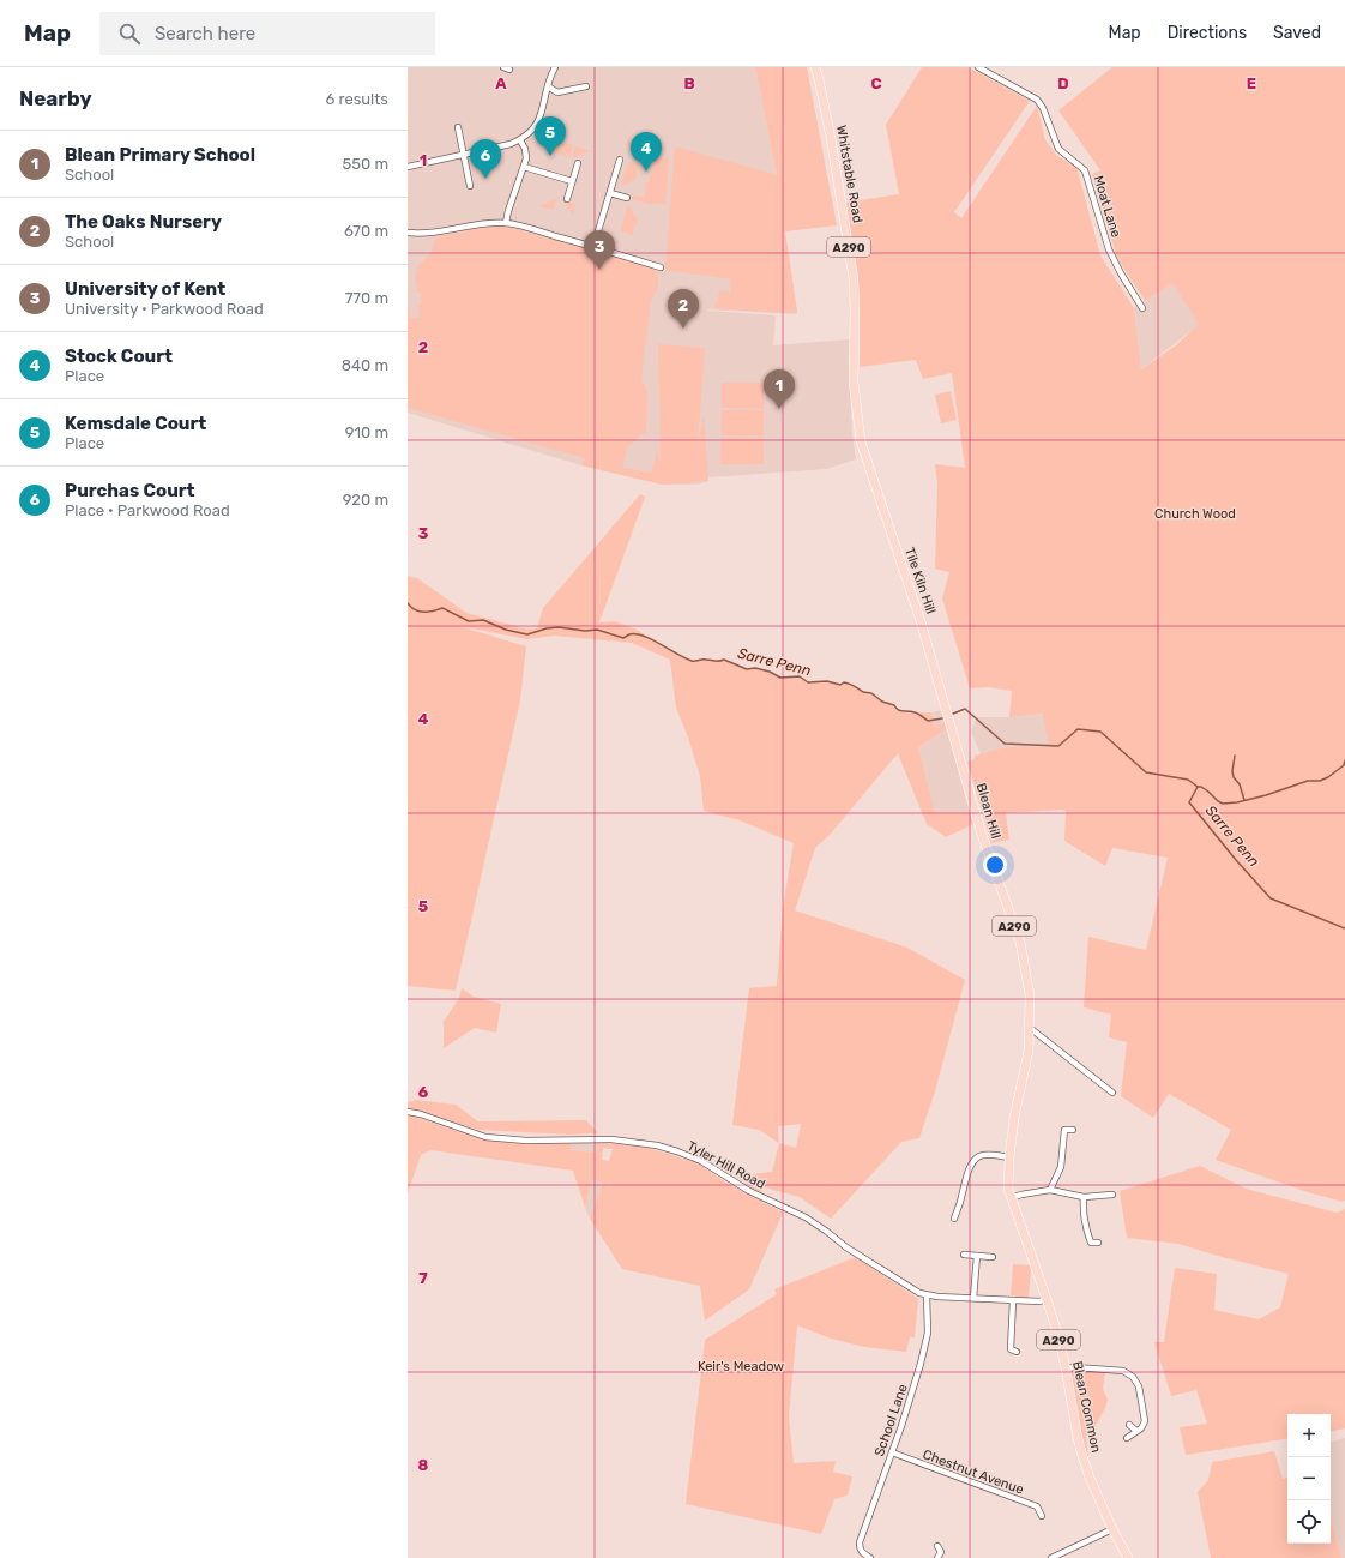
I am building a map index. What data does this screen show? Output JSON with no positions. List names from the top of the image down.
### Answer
{
  "streets": {
    "main road": [
      "Whitstable Road",
      "A290",
      "Tile Kiln Hill",
      "Blean Hill",
      "Blean Common"
    ],
    "street": [
      "Moat Lane",
      "Tyler Hill Road",
      "School Lane",
      "Chestnut Avenue"
    ]
  },
  "crossings": [
    ["Whitstable Road", "Tile Kiln Hill"],
    ["Tile Kiln Hill", "Blean Hill"],
    ["Blean Hill", "Blean Common"],
    ["Tyler Hill Road", "Blean Common"],
    ["Tyler Hill Road", "School Lane"],
    ["School Lane", "Chestnut Avenue"]
  ],
  "water": ["Sarre Penn"],
  "parks": ["Church Wood", "Keir's Meadow"],
  "page": {
    "header": "Map",
    "search": "Search here",
    "nav": ["Map", "Directions", "Saved"],
    "heading": ["Nearby", "6 results"],
    "pins": [
      "5",
      "4",
      "6",
      "3",
      "2",
      "1"
    ],
    "list": [
      {
        "mark": "1",
        "name": "Blean Primary School",
        "note": "School",
        "value": "550 m"
      },
      {
        "mark": "2",
        "name": "The Oaks Nursery",
        "note": "School",
        "value": "670 m"
      },
      {
        "mark": "3",
        "name": "University of Kent",
        "note": "University · Parkwood Road",
        "value": "770 m"
      },
      {
        "mark": "4",
        "name": "Stock Court",
        "note": "Place",
        "value": "840 m"
      },
      {
        "mark": "5",
        "name": "Kemsdale Court",
        "note": "Place",
        "value": "910 m"
      },
      {
        "mark": "6",
        "name": "Purchas Court",
        "note": "Place · Parkwood Road",
        "value": "920 m"
      }
    ],
    "map_buttons": ["+", "−"]
  },
  "grid": {
    "columns": [
      "A",
      "B",
      "C",
      "D",
      "E"
    ],
    "rows": [
      "1",
      "2",
      "3",
      "4",
      "5",
      "6",
      "7",
      "8"
    ]
  }
}
